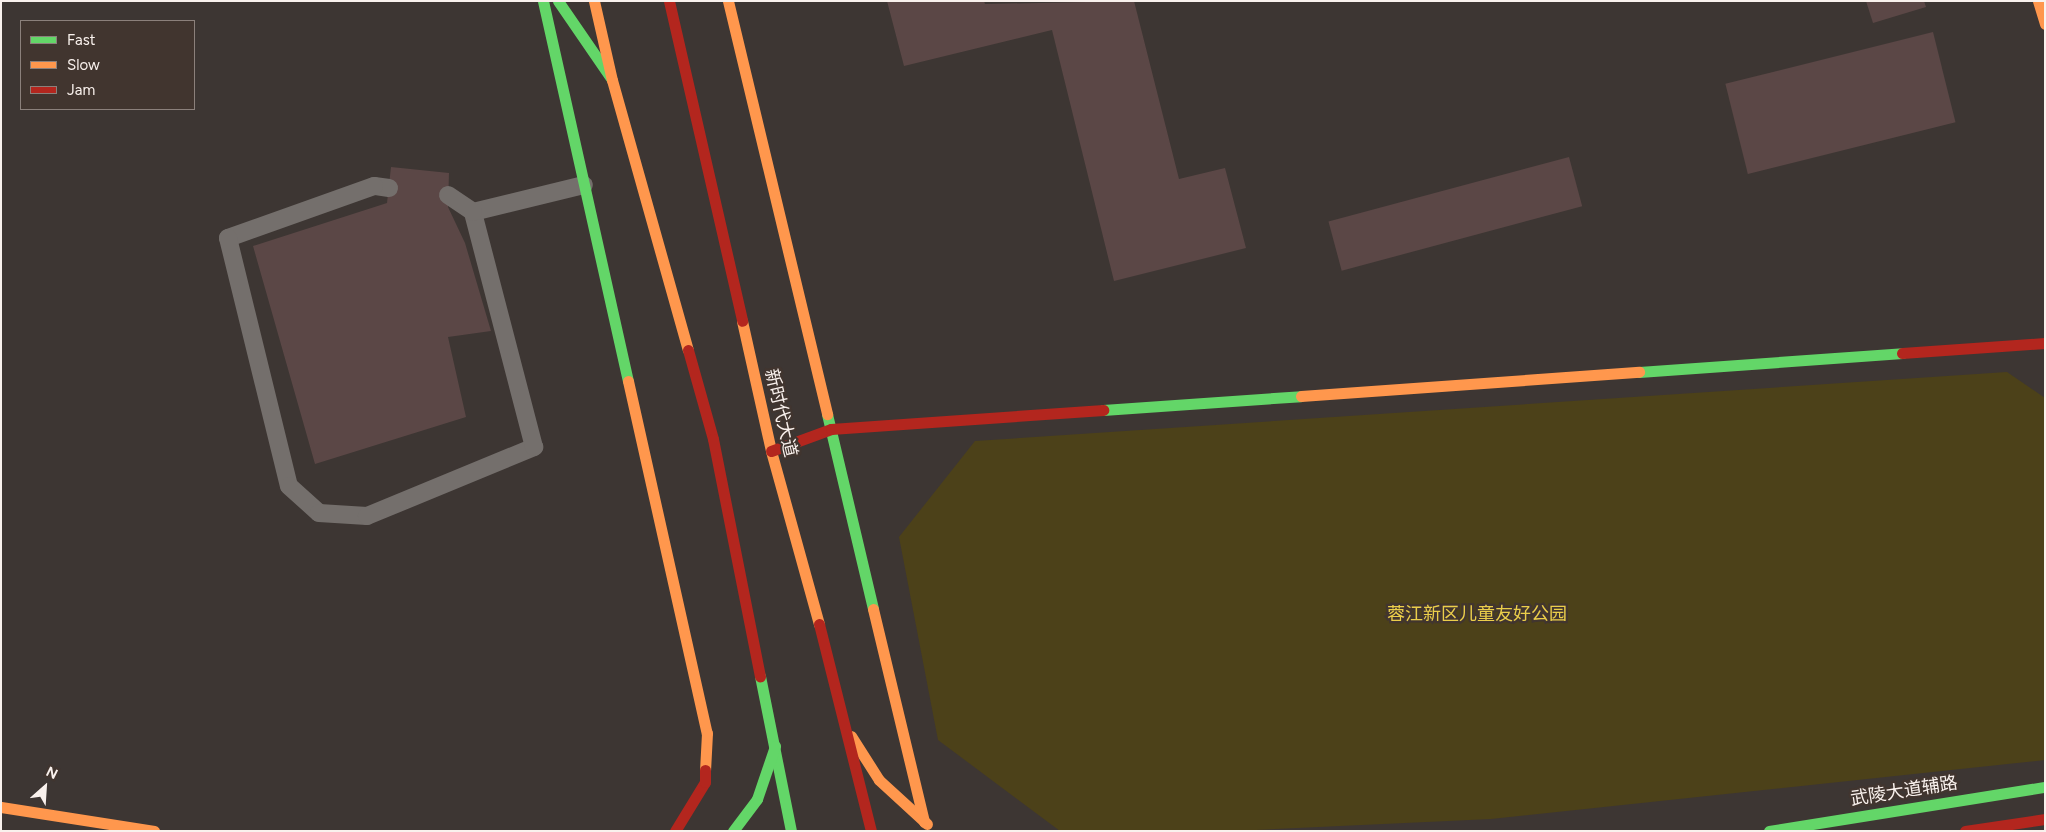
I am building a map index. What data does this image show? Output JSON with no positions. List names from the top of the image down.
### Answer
{
  "streets": {
    "street": ["新时代大道", "武陵大道辅路"]
  },
  "parks": ["蓉江新区儿童友好公园"],
  "legend": ["Fast", "Slow", "Jam"],
  "north": "top right"
}
